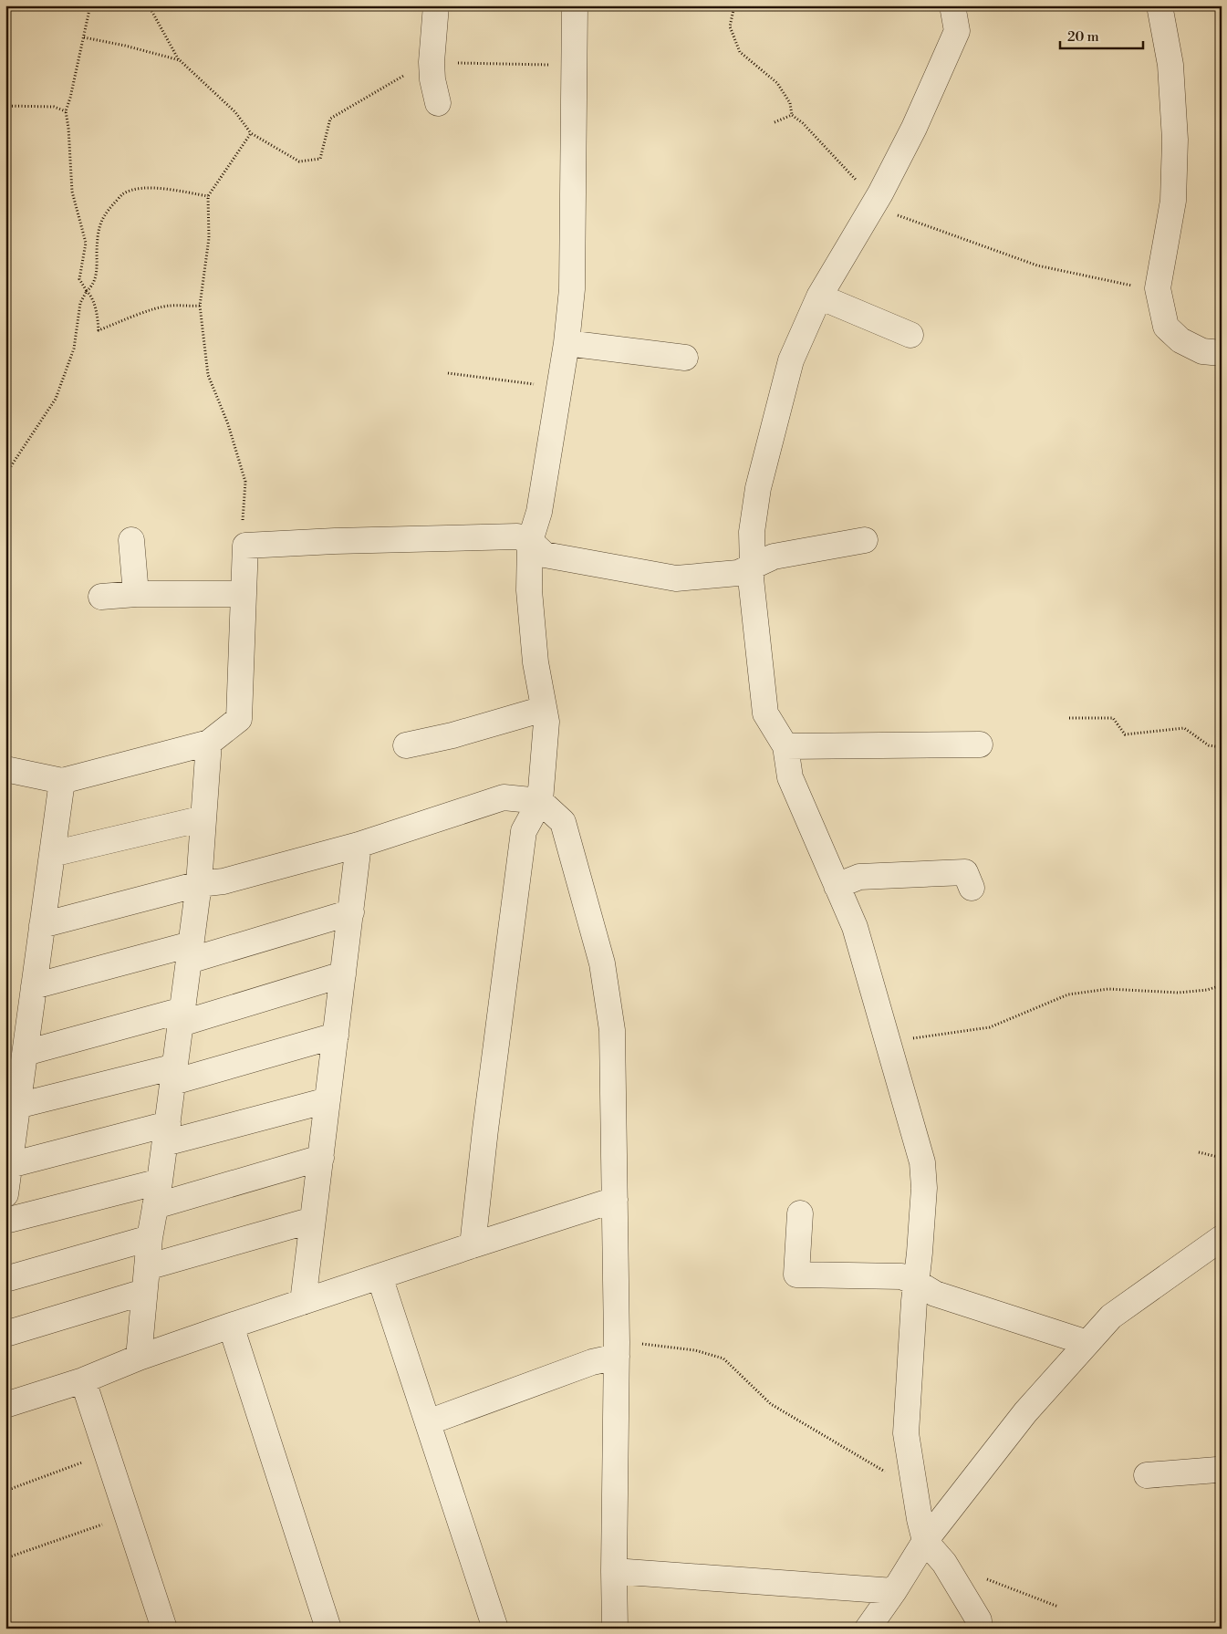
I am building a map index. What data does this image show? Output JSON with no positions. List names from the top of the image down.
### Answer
{
  "scale_bar": "20 m"
}
